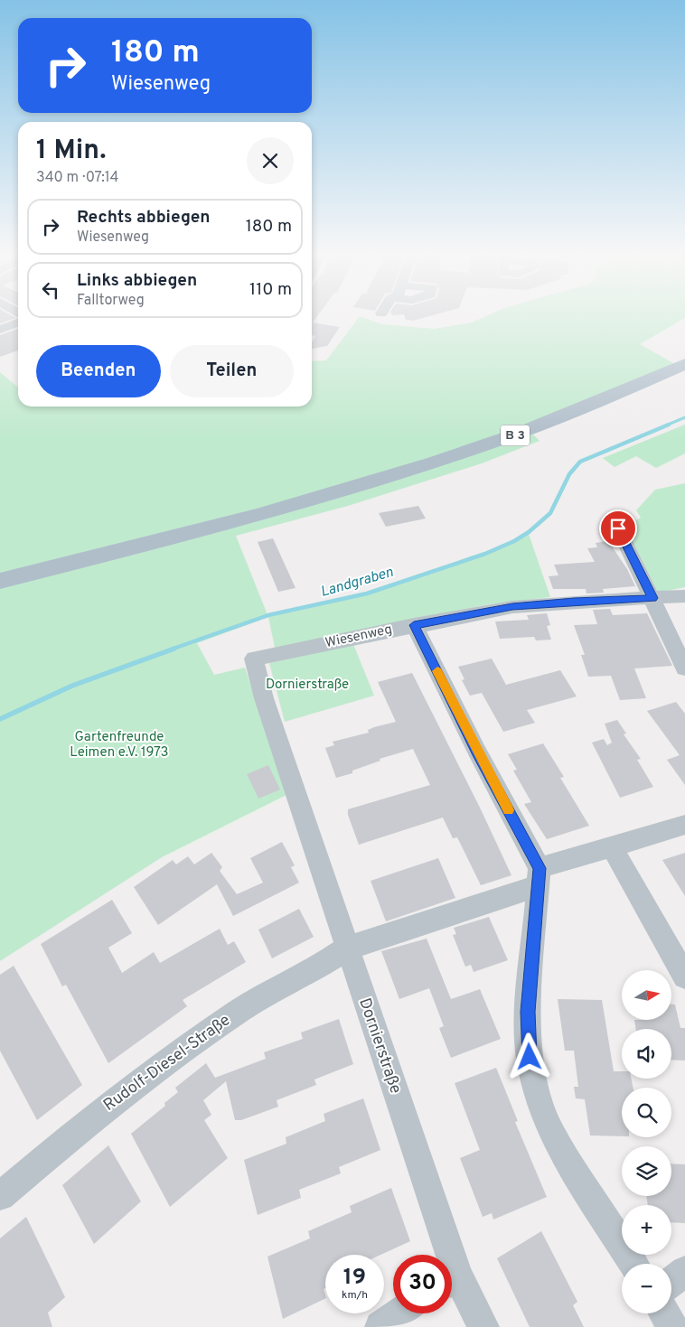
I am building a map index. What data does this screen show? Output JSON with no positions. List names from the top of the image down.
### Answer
{
  "streets": {
    "main road": ["B 3"],
    "street": ["Wiesenweg", "Dornierstraße", "Rudolf-Diesel-Straße"]
  },
  "crossings": [
    ["Wiesenweg", "Dornierstraße"],
    ["Dornierstraße", "Rudolf-Diesel-Straße"]
  ],
  "water": ["Landgraben"],
  "parks": ["Dornierstraße", "Gartenfreunde Leimen e.V. 1973"],
  "north": "right",
  "page": {
    "turn": ["180 m", "Wiesenweg"],
    "heading": ["1 Min.", "340 m · 07:14"],
    "list": [
      {
        "name": "Rechts abbiegen",
        "note": "Wiesenweg",
        "value": "180 m"
      },
      {
        "name": "Links abbiegen",
        "note": "Falltorweg",
        "value": "110 m"
      }
    ],
    "buttons": ["Beenden", "Teilen"],
    "map_buttons": ["+", "−"],
    "speed": "19 km/h",
    "limit": "30"
  }
}
